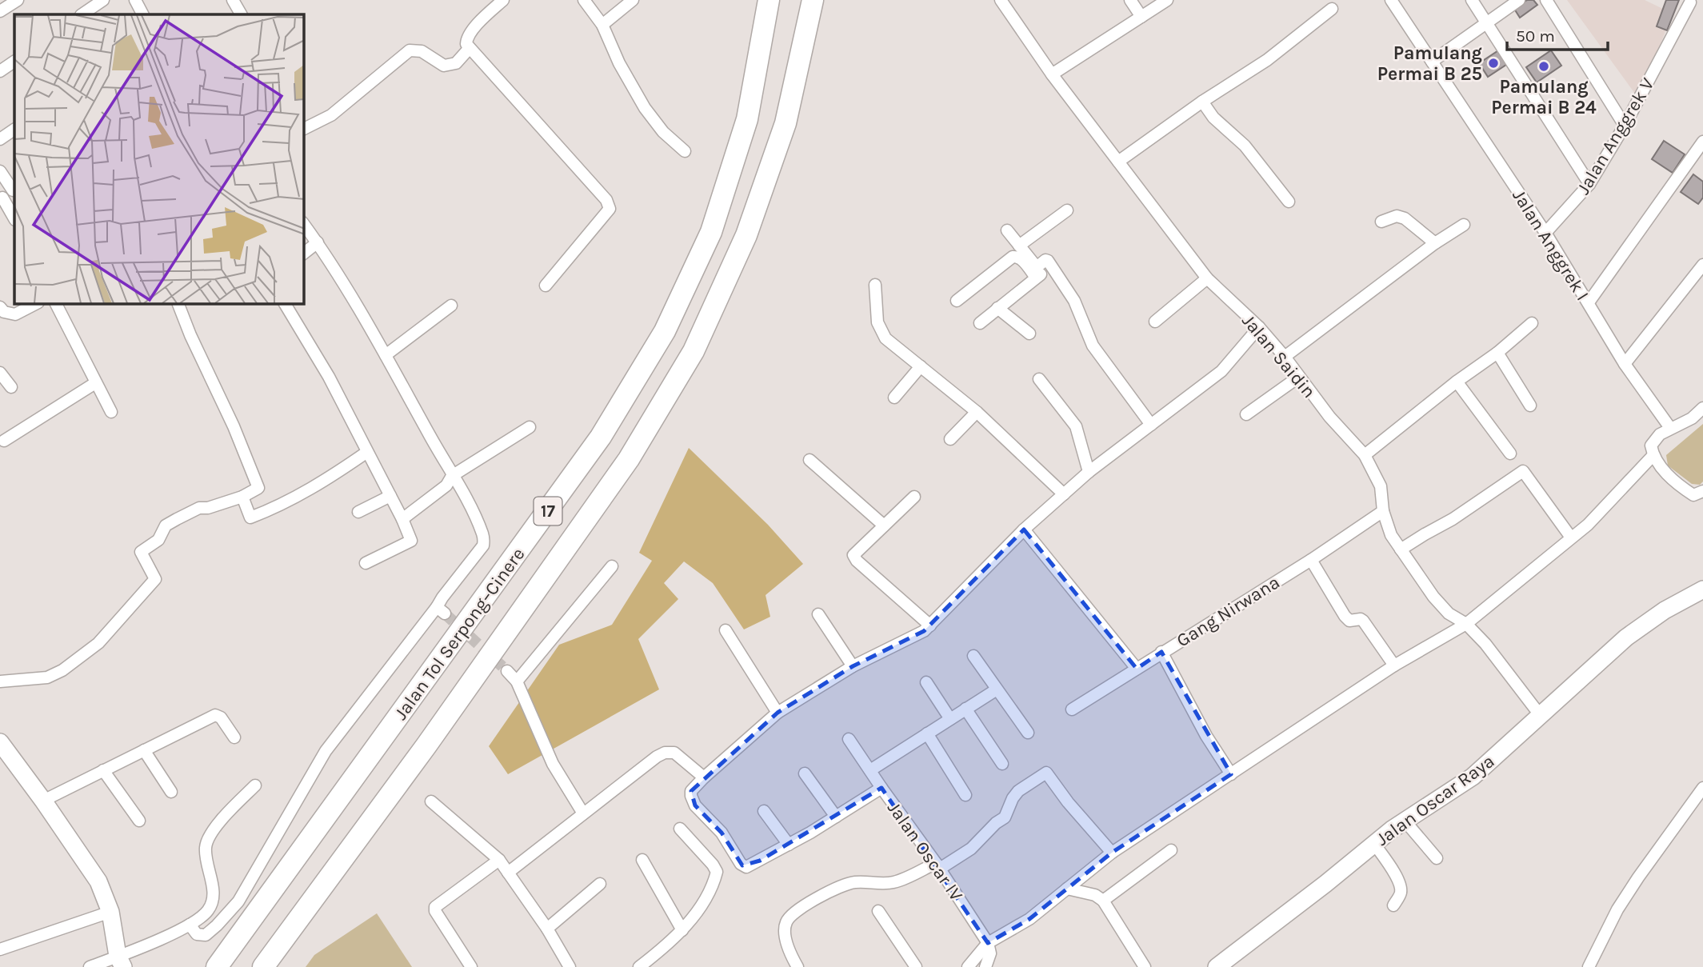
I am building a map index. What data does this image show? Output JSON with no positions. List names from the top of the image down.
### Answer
{
  "streets": {
    "highway": ["17", "Jalan Tol Serpong–Cinere"],
    "street": [
      "Jalan Anggrek V",
      "Jalan Anggrek I",
      "Jalan Saidin",
      "Gang Nirwana",
      "Jalan Oscar Raya",
      "Jalan Oscar IV"
    ]
  },
  "crossings": [
    ["Jalan Anggrek V", "Jalan Anggrek I"],
    ["Jalan Saidin", "Gang Nirwana"],
    ["Jalan Saidin", "Jalan Oscar Raya"]
  ],
  "places": ["Pamulang Permai B 25", "Pamulang Permai B 24"],
  "scale_bar": "50 m"
}
